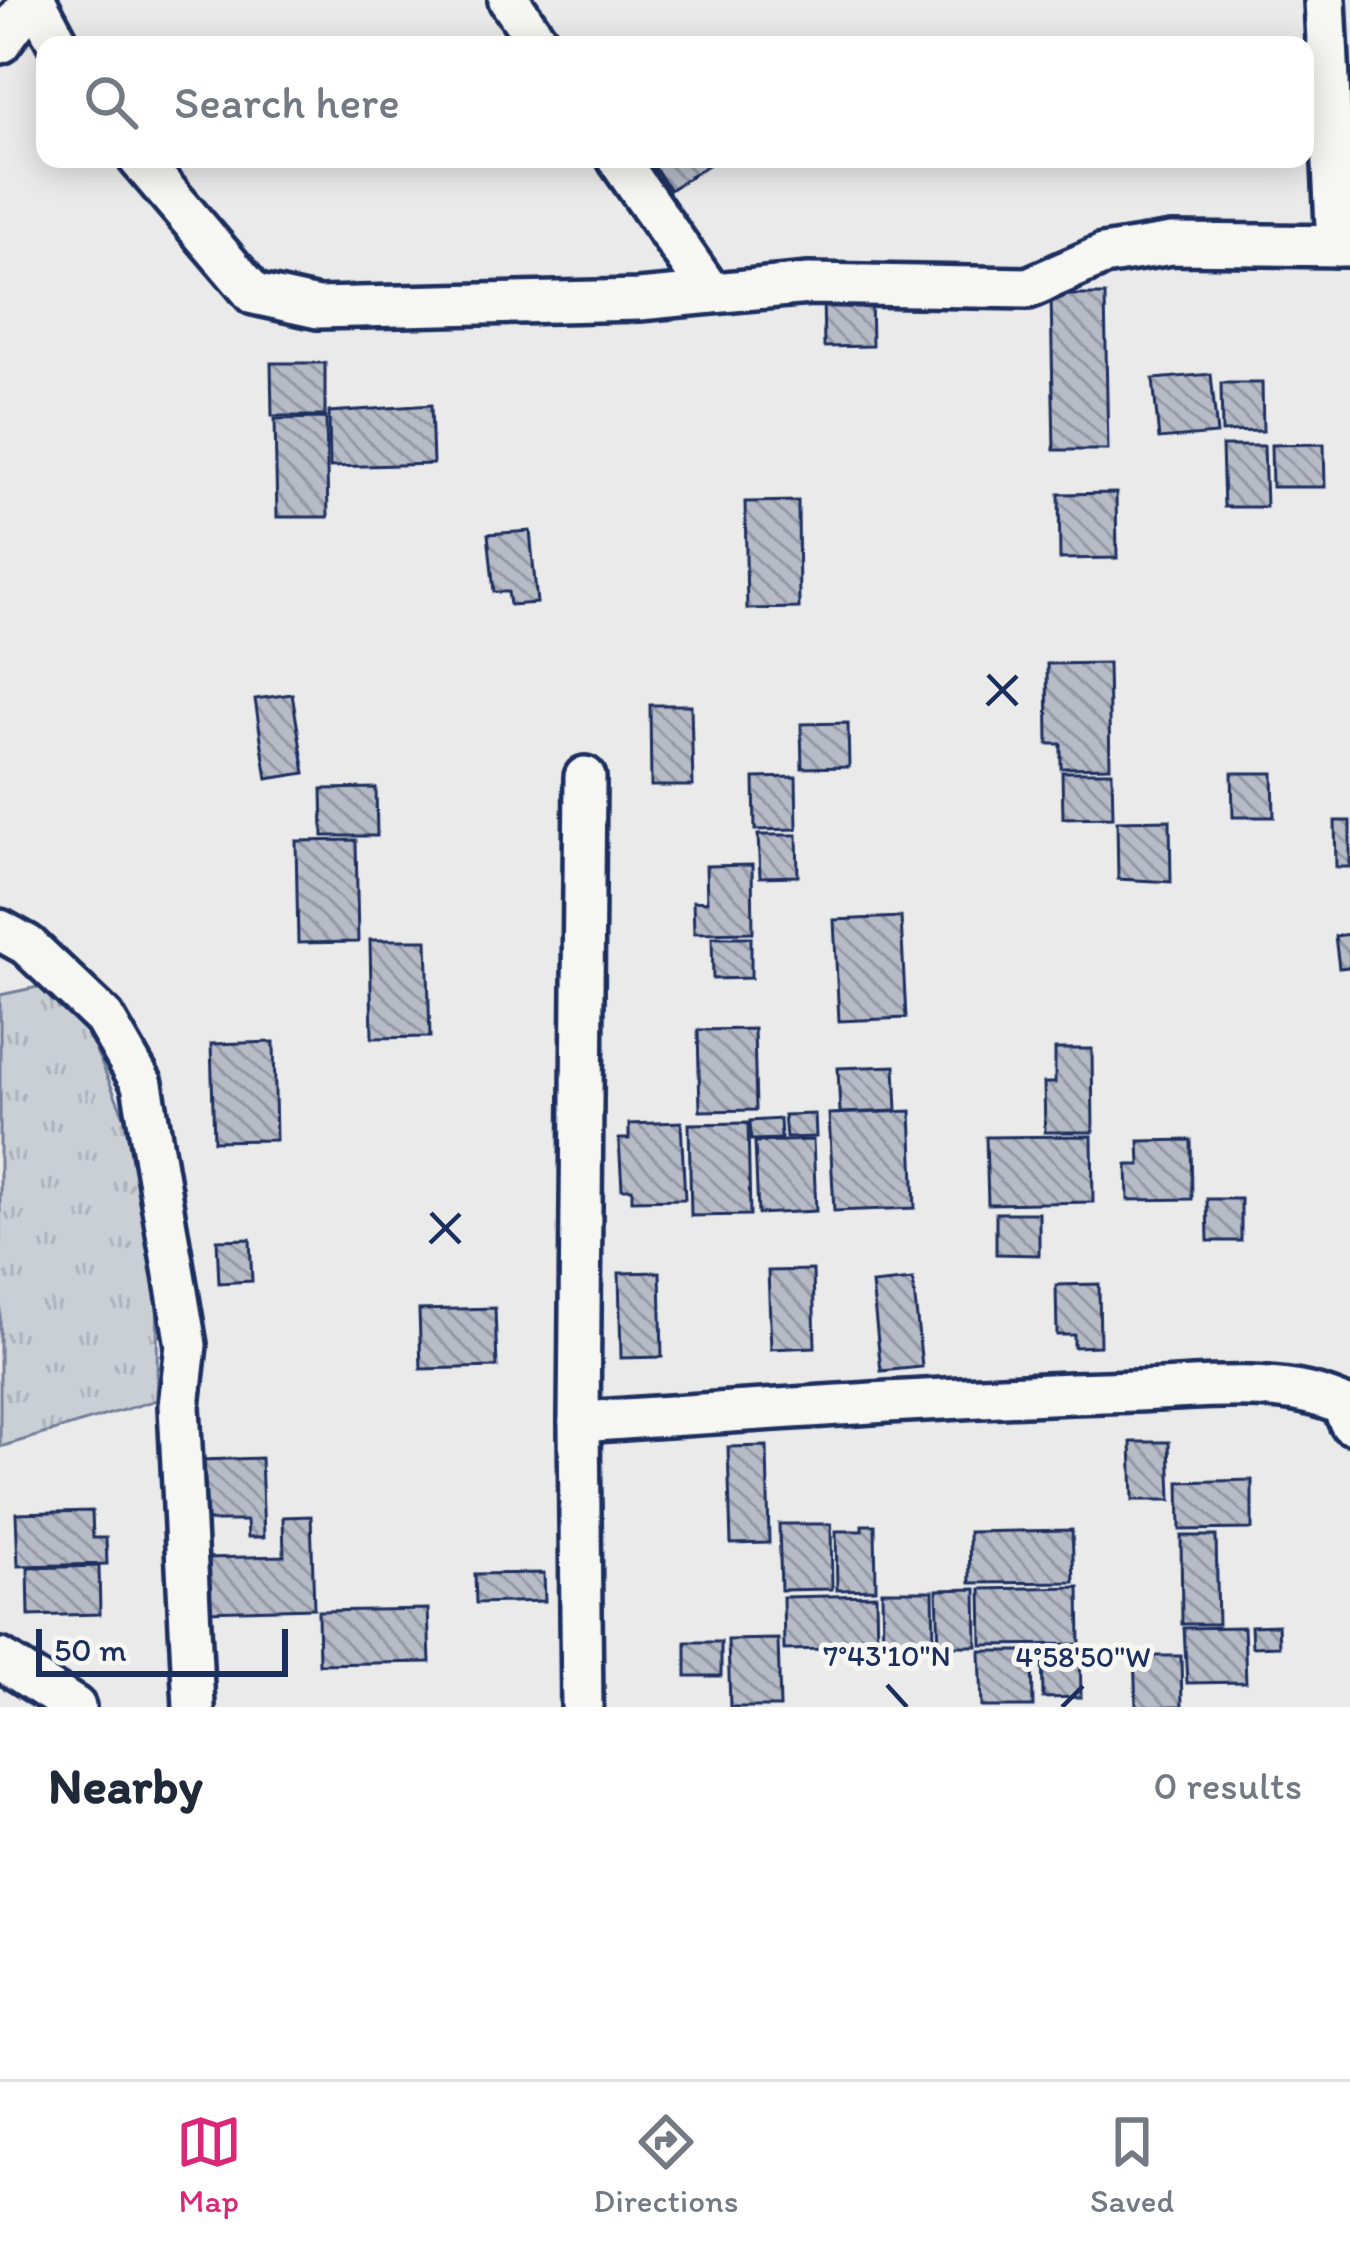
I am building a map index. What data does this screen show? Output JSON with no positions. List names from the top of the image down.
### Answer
{
  "scale_bar": "50 m",
  "page": {
    "search": "Search here",
    "scale": "50 m",
    "heading": ["Nearby", "0 results"],
    "nav": ["Map", "Directions", "Saved"]
  },
  "coordinates": ["7°43'10\"N", "4°58'50\"W"]
}
